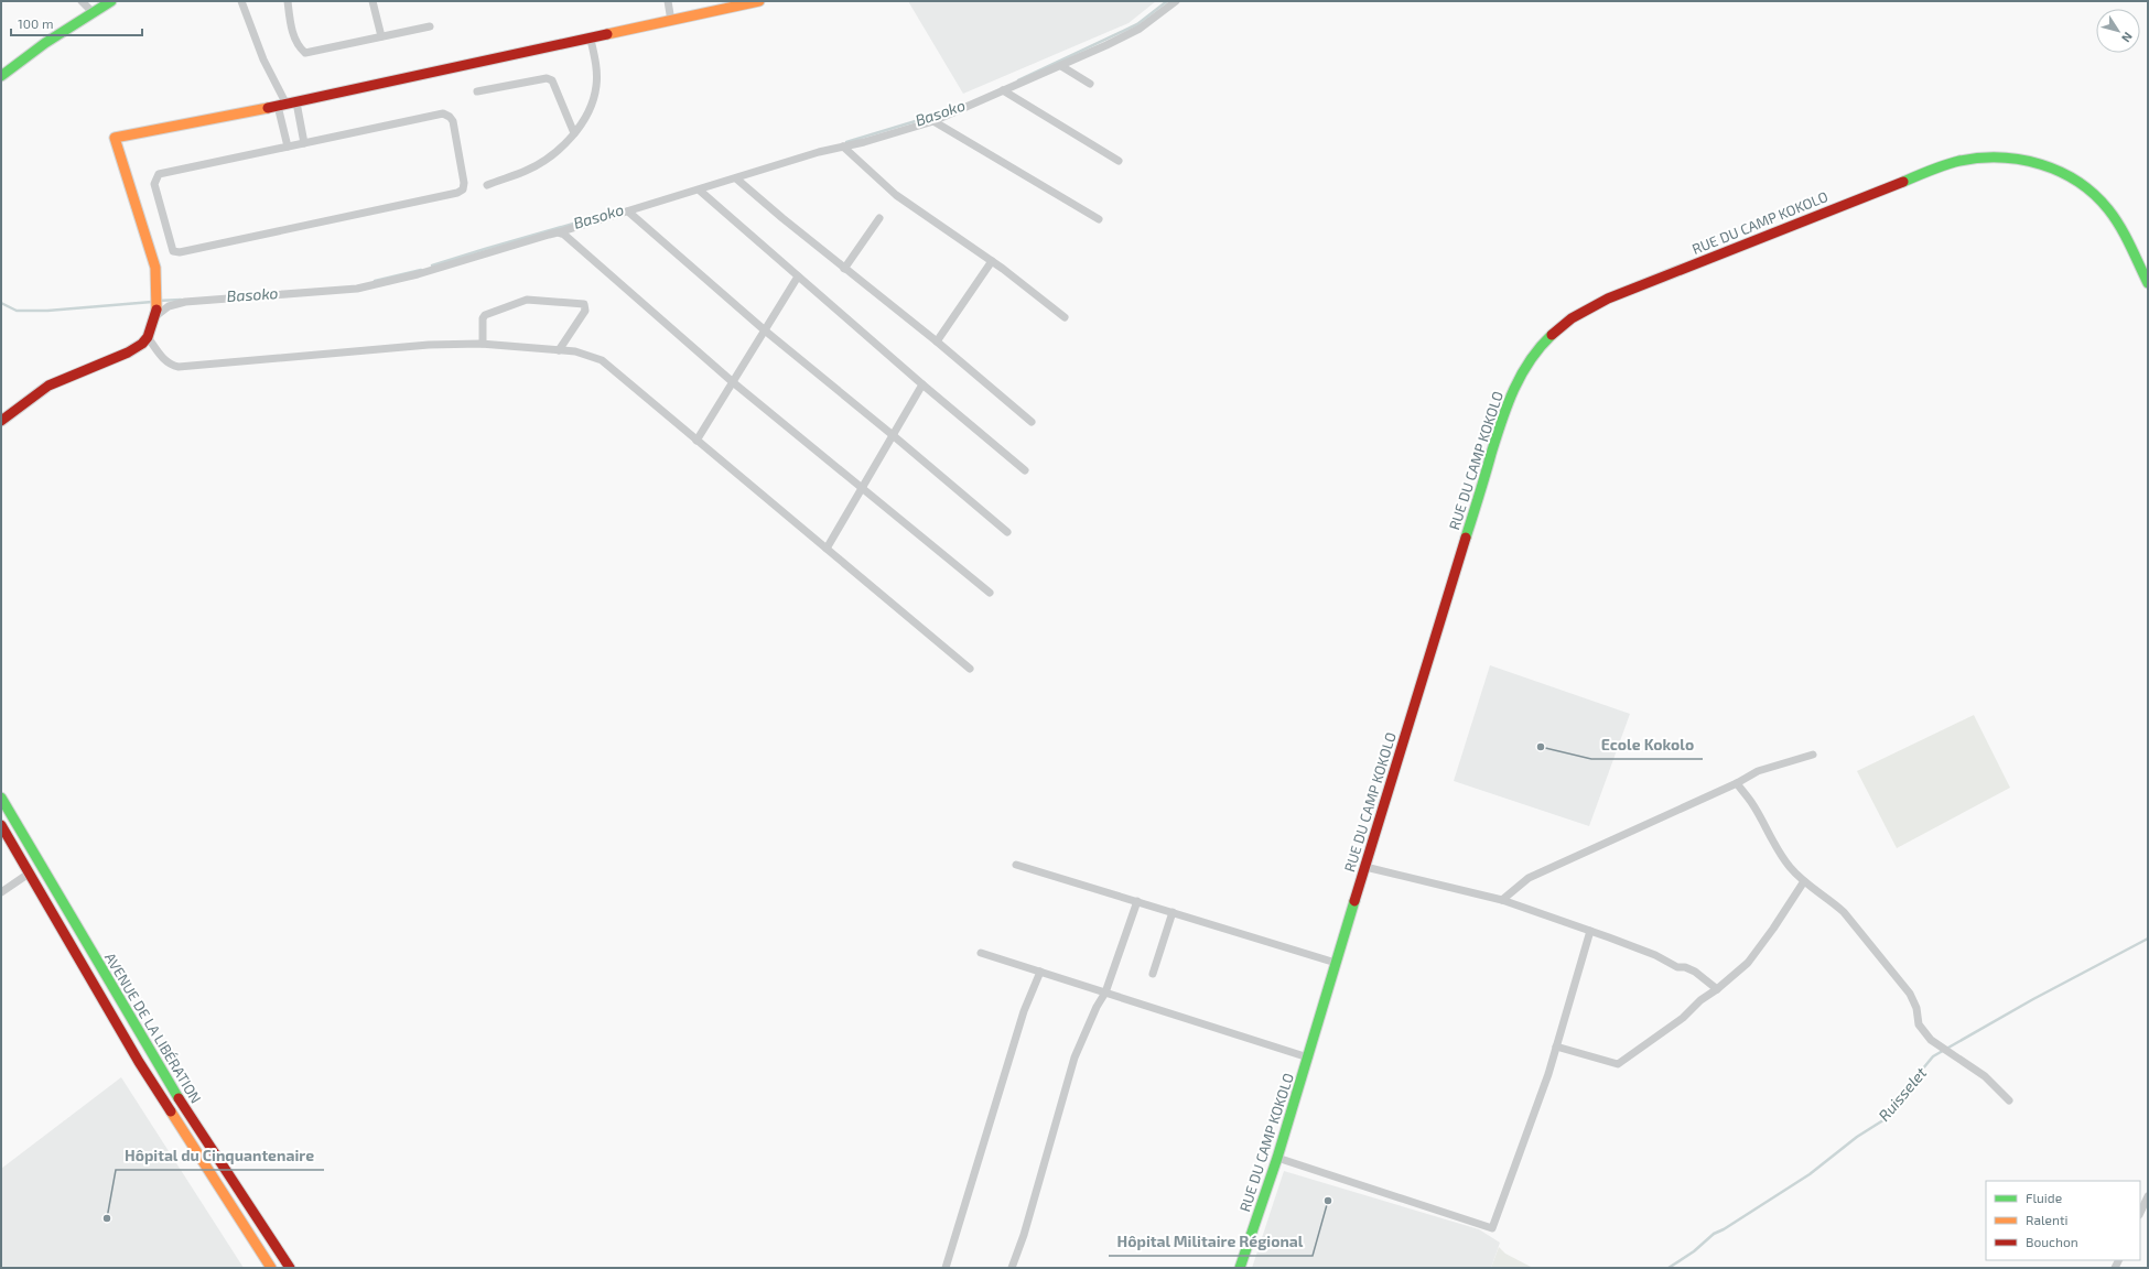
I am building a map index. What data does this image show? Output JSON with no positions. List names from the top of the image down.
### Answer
{
  "streets": {
    "main road": ["RUE DU CAMP KOKOLO", "AVENUE DE LA LIBÉRATION"]
  },
  "water": ["Basoko", "Ruisselet"],
  "places": ["Ecole Kokolo", "Hôpital Militaire Régional", "Hôpital du Cinquantenaire"],
  "legend": ["Fluide", "Ralenti", "Bouchon"],
  "scale_bar": "100 m",
  "north": "bottom right"
}
